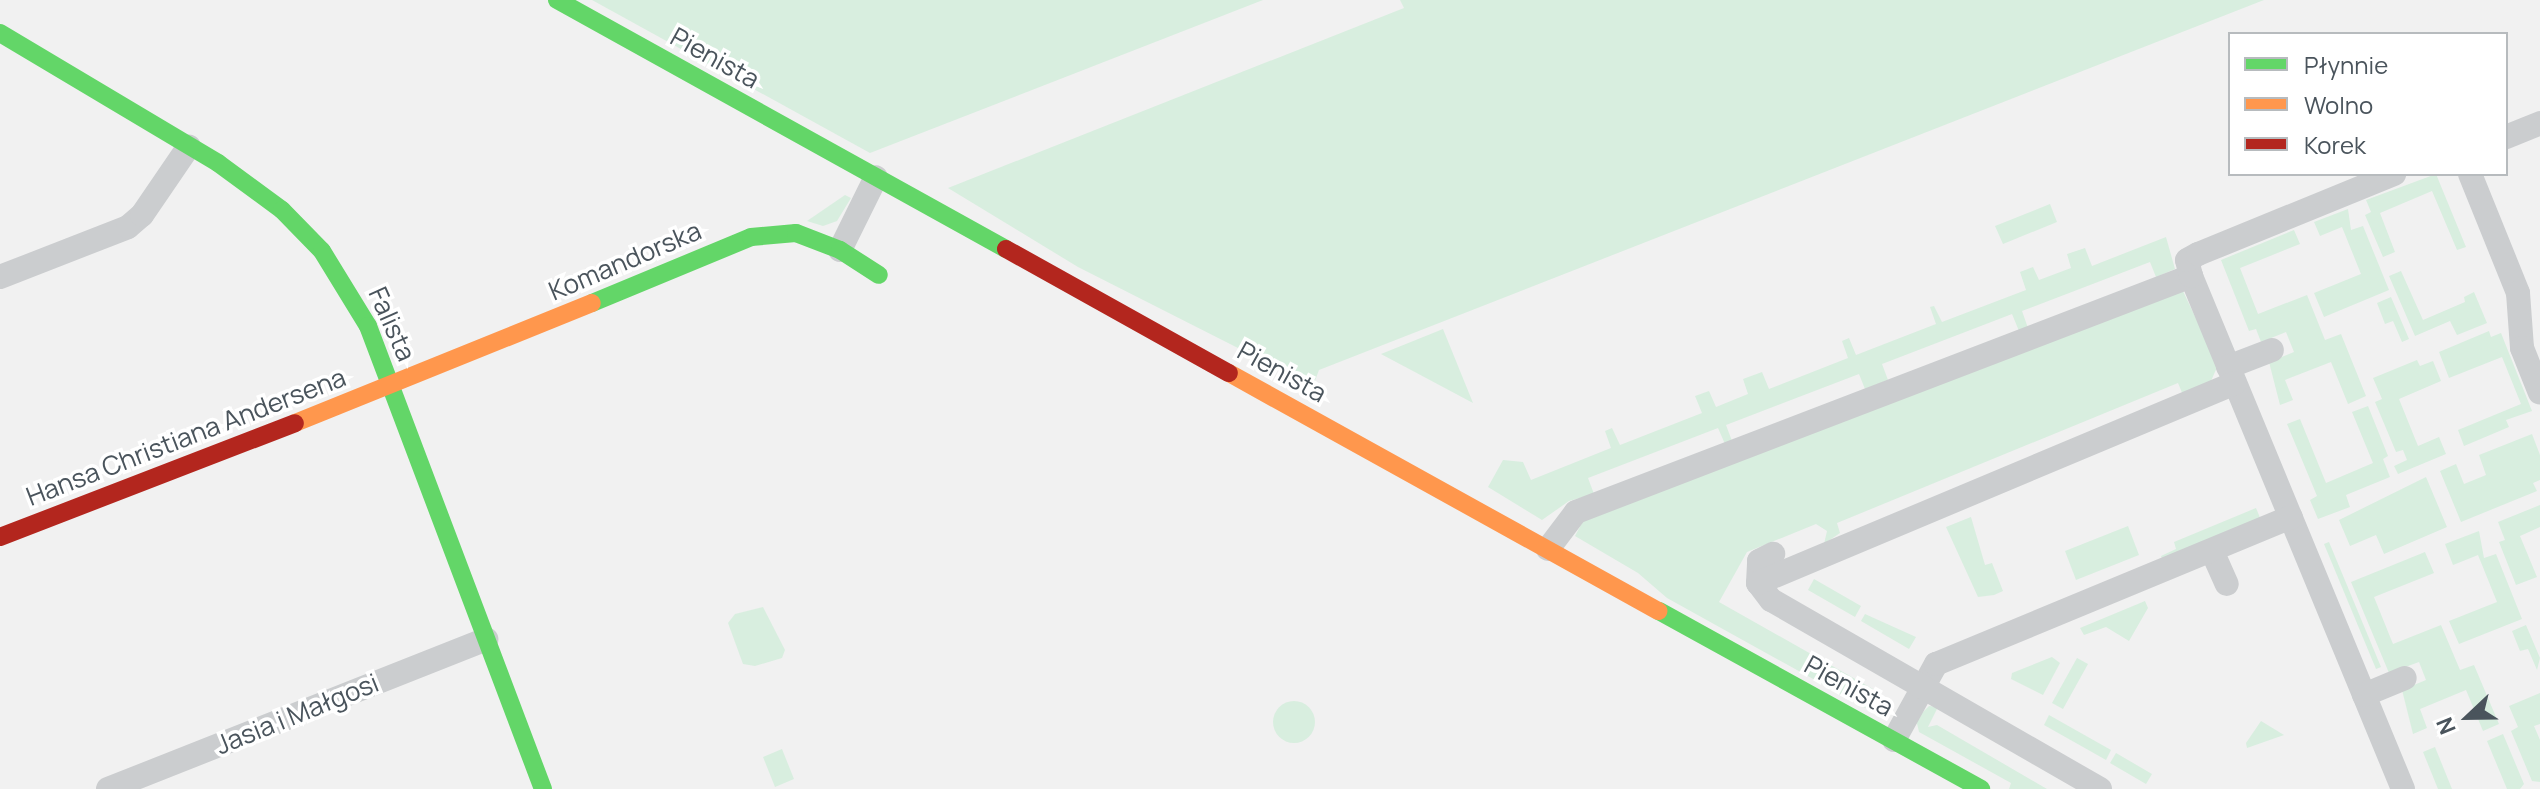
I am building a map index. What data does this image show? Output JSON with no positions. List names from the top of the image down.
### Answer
{
  "streets": {
    "street": [
      "Pienista",
      "Komandorska",
      "Falista",
      "Hansa Christiana Andersena",
      "Jasia i Małgosi"
    ]
  },
  "crossings": [
    ["Komandorska", "Falista"],
    ["Komandorska", "Hansa Christiana Andersena"],
    ["Falista", "Hansa Christiana Andersena"],
    ["Falista", "Jasia i Małgosi"]
  ],
  "legend": ["Płynnie", "Wolno", "Korek"],
  "north": "left"
}
